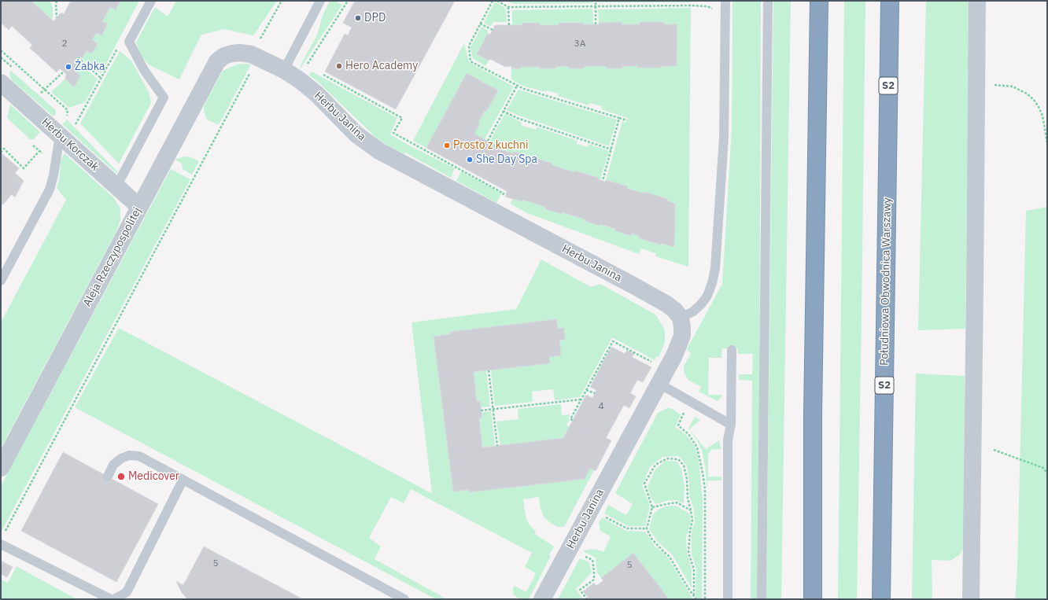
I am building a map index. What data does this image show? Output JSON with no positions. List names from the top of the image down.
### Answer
{
  "streets": {
    "highway": ["S2", "Południowa Obwodnica Warszawy"],
    "street": ["Herbu Janina", "Herbu Korczak", "Aleja Rzeczypospolitej"]
  },
  "crossings": [
    ["Herbu Janina", "Aleja Rzeczypospolitej"],
    ["Herbu Korczak", "Aleja Rzeczypospolitej"]
  ],
  "places": [
    "DPD",
    "Hero Academy",
    "Żabka",
    "Prosto z kuchni",
    "She Day Spa",
    "Medicover"
  ],
  "house_numbers": [
    "2",
    "3A",
    "4",
    "5",
    "5"
  ]
}
